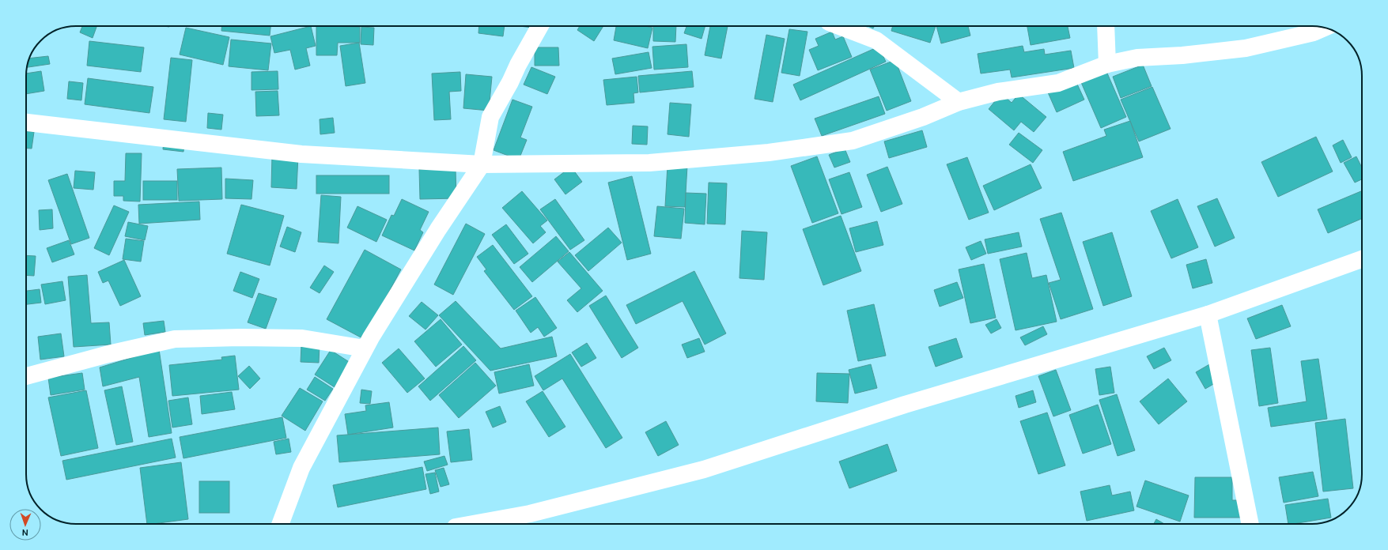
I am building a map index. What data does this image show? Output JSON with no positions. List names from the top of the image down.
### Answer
{
  "north": "bottom"
}
